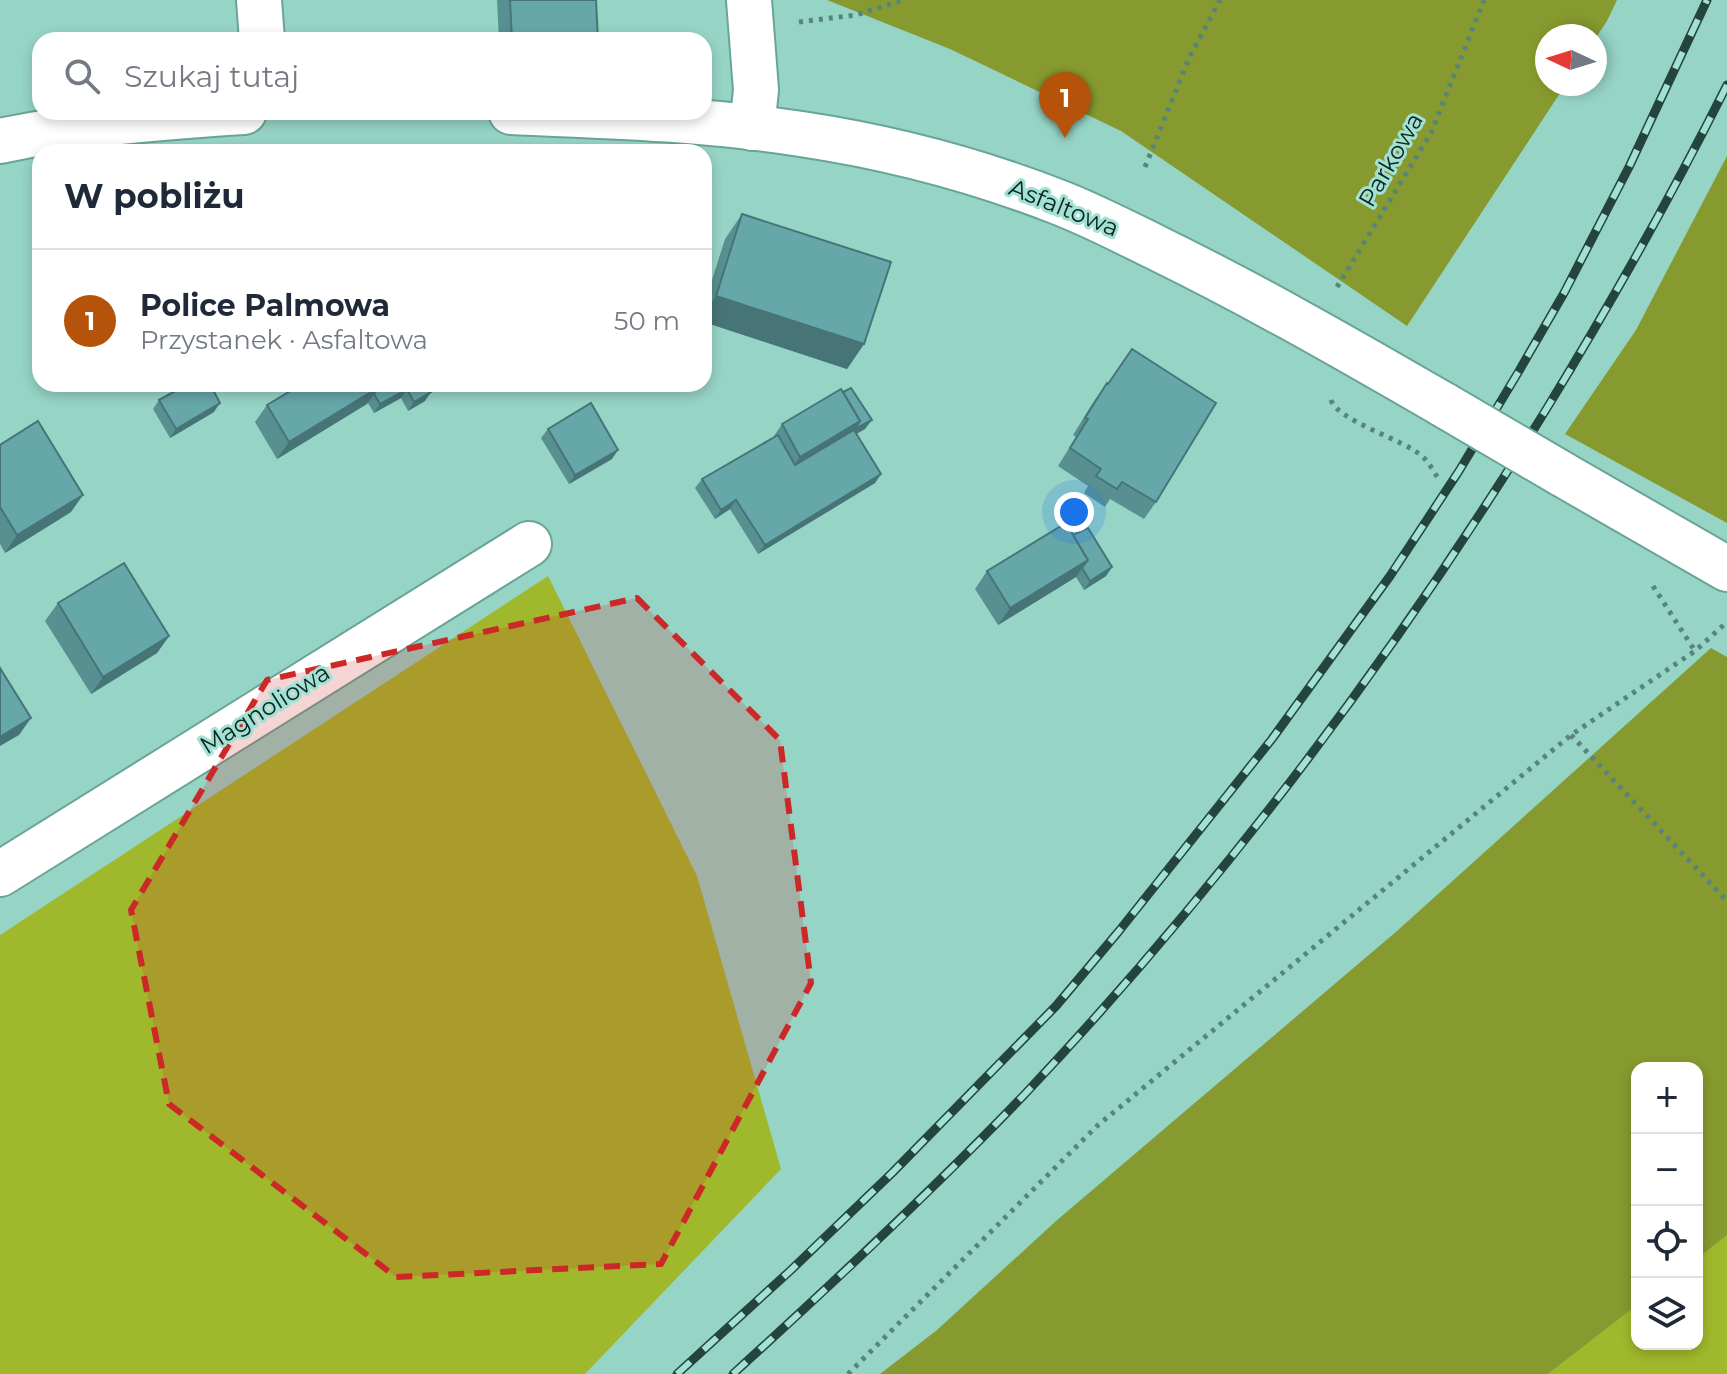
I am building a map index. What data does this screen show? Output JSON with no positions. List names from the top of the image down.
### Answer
{
  "streets": {
    "street": ["Asfaltowa", "Magnoliowa"],
    "path": ["Parkowa"]
  },
  "crossings": [
    ["Parkowa", "Asfaltowa"]
  ],
  "north": "left",
  "page": {
    "search": "Szukaj tutaj",
    "pins": "1",
    "heading": "W pobliżu",
    "list": [
      {
        "mark": "1",
        "name": "Police Palmowa",
        "note": "Przystanek · Asfaltowa",
        "value": "50 m"
      }
    ],
    "map_buttons": ["+", "−"]
  }
}
